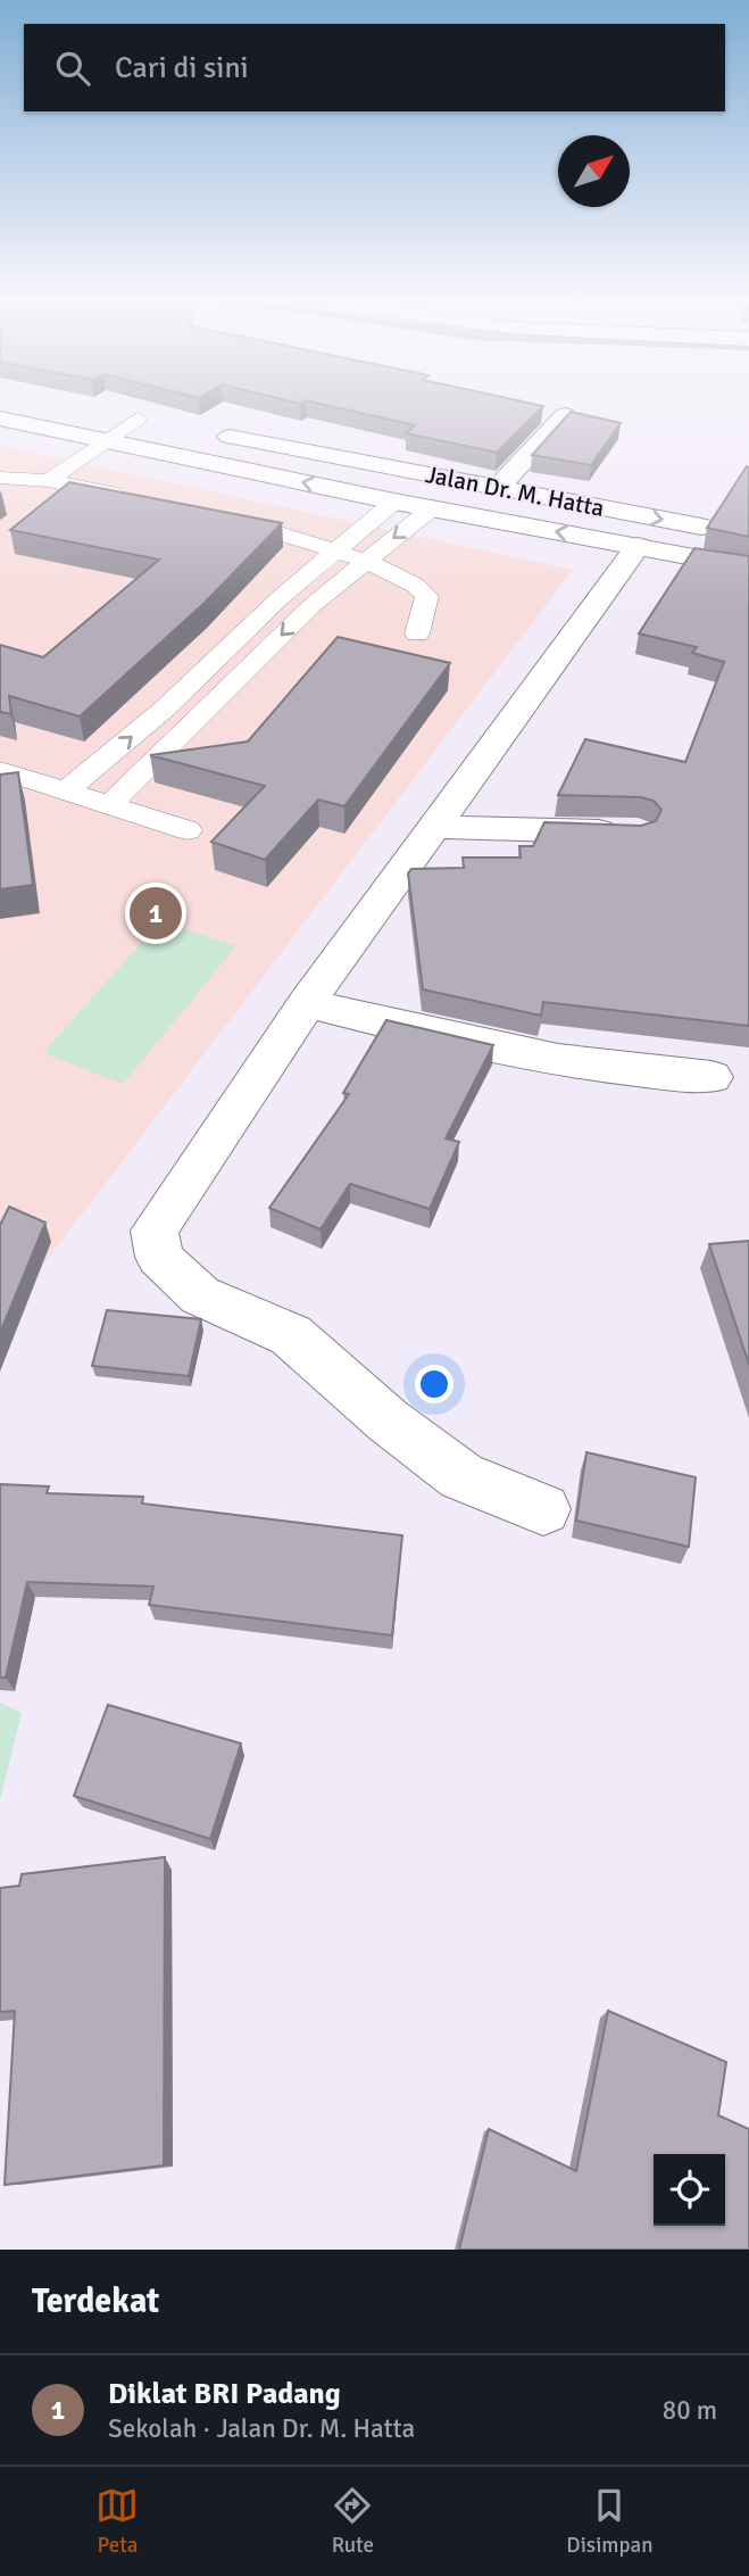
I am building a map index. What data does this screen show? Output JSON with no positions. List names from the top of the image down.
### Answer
{
  "streets": {
    "street": ["Jalan Dr. M. Hatta"]
  },
  "north": "top right",
  "page": {
    "search": "Cari di sini",
    "pins": "1",
    "heading": "Terdekat",
    "list": [
      {
        "mark": "1",
        "name": "Diklat BRI Padang",
        "note": "Sekolah · Jalan Dr. M. Hatta",
        "value": "80 m"
      }
    ],
    "nav": ["Peta", "Rute", "Disimpan"]
  }
}
